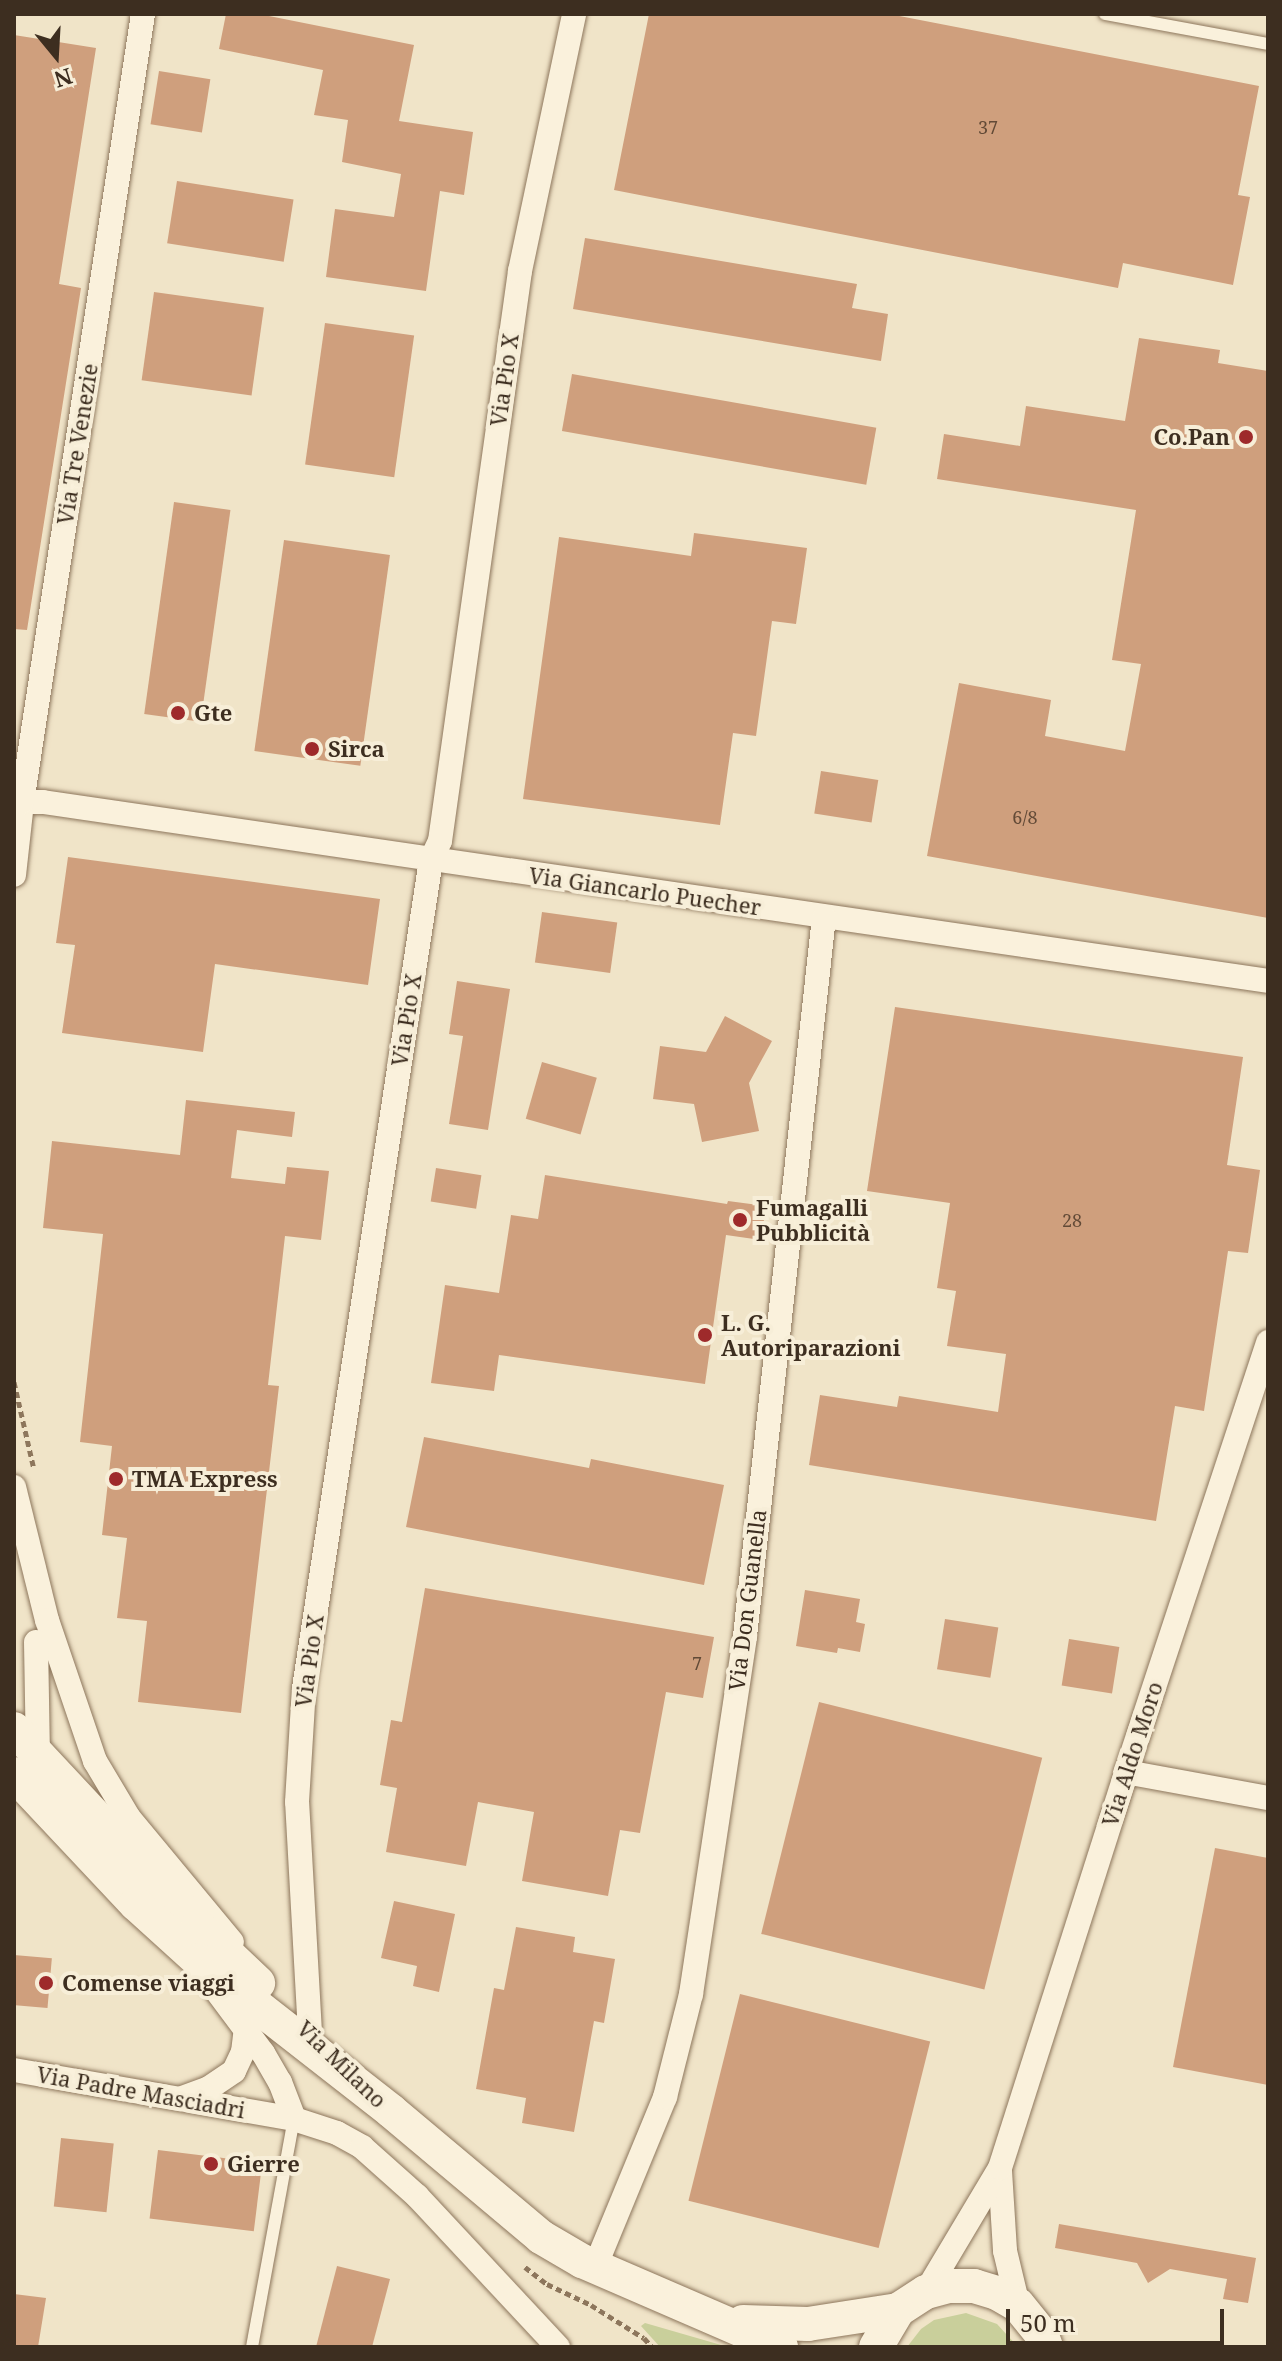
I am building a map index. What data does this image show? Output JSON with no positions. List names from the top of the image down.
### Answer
{
  "streets": {
    "main road": ["Via Milano"],
    "street": [
      "Via Pio X",
      "Via Tre Venezie",
      "Via Giancarlo Puecher",
      "Via Don Guanella",
      "Via Aldo Moro",
      "Via Padre Masciadri"
    ]
  },
  "crossings": [
    ["Via Pio X", "Via Giancarlo Puecher"],
    ["Via Pio X", "Via Milano"],
    ["Via Tre Venezie", "Via Giancarlo Puecher"],
    ["Via Giancarlo Puecher", "Via Don Guanella"]
  ],
  "places": [
    "Co.Pan",
    "Gte",
    "Sirca",
    "Fumagalli Pubblicità",
    "L. G. Autoriparazioni",
    "TMA Express",
    "Comense viaggi",
    "Gierre"
  ],
  "house_numbers": [
    "37",
    "6/8",
    "28",
    "7"
  ],
  "scale_bar": "50 m",
  "north": "bottom"
}
